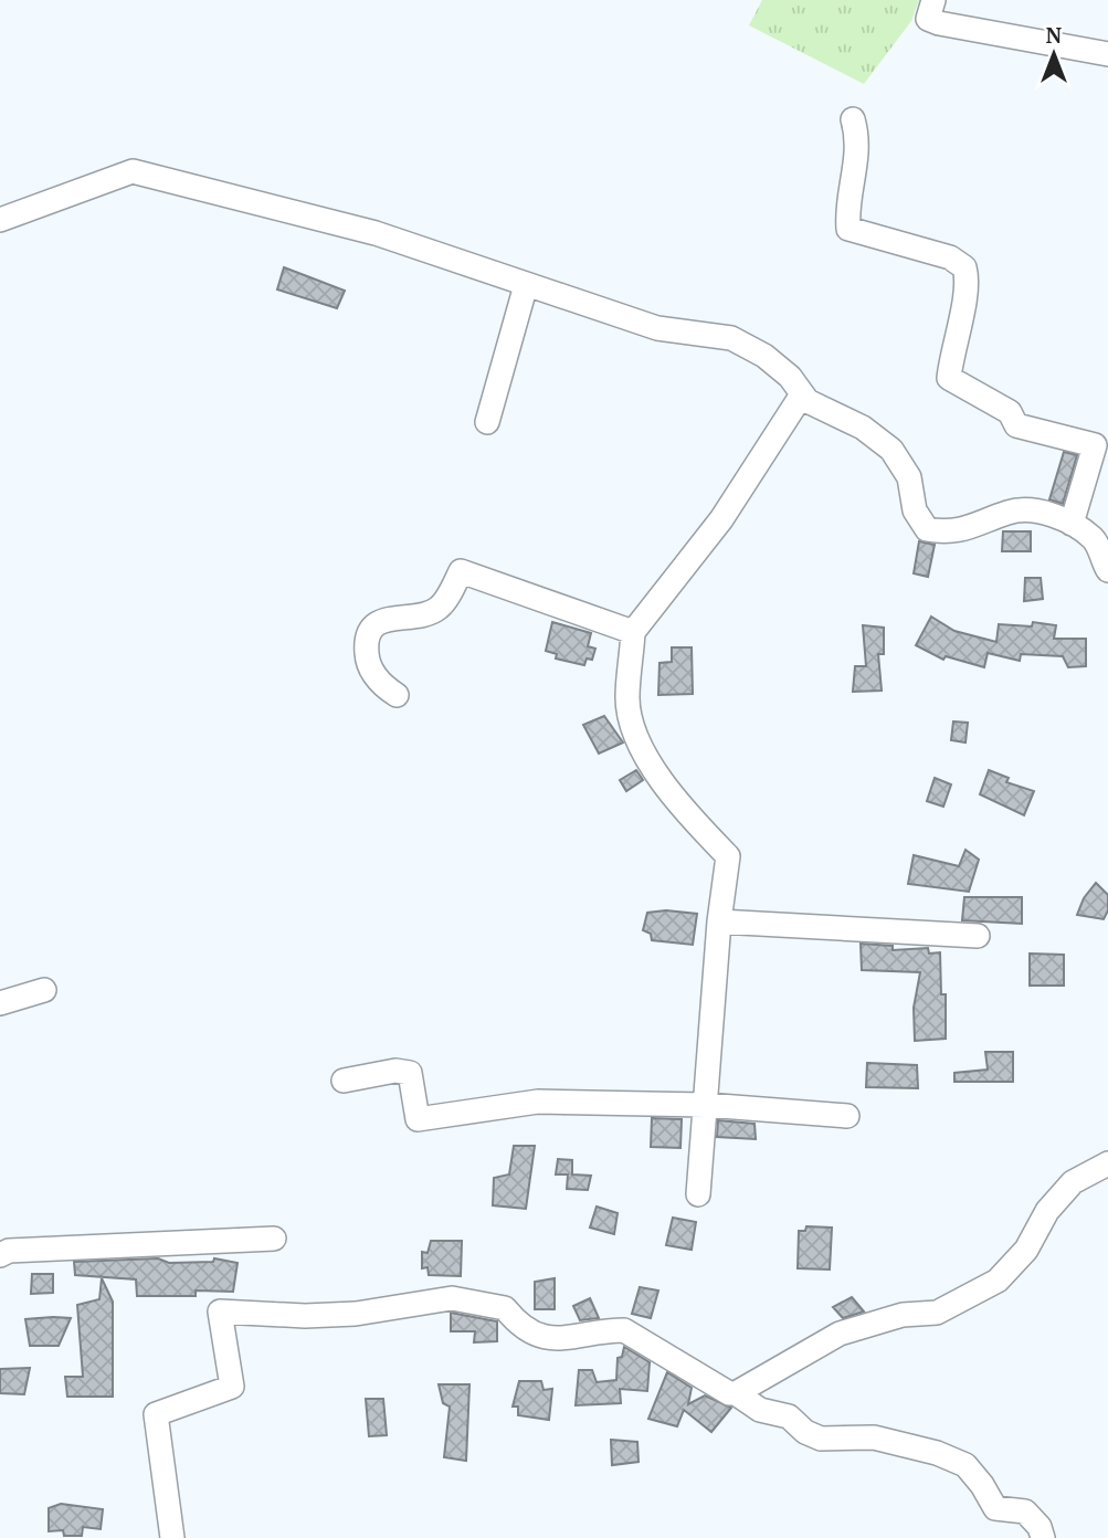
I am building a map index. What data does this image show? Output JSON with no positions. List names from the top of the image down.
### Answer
{
  "north": "top"
}
